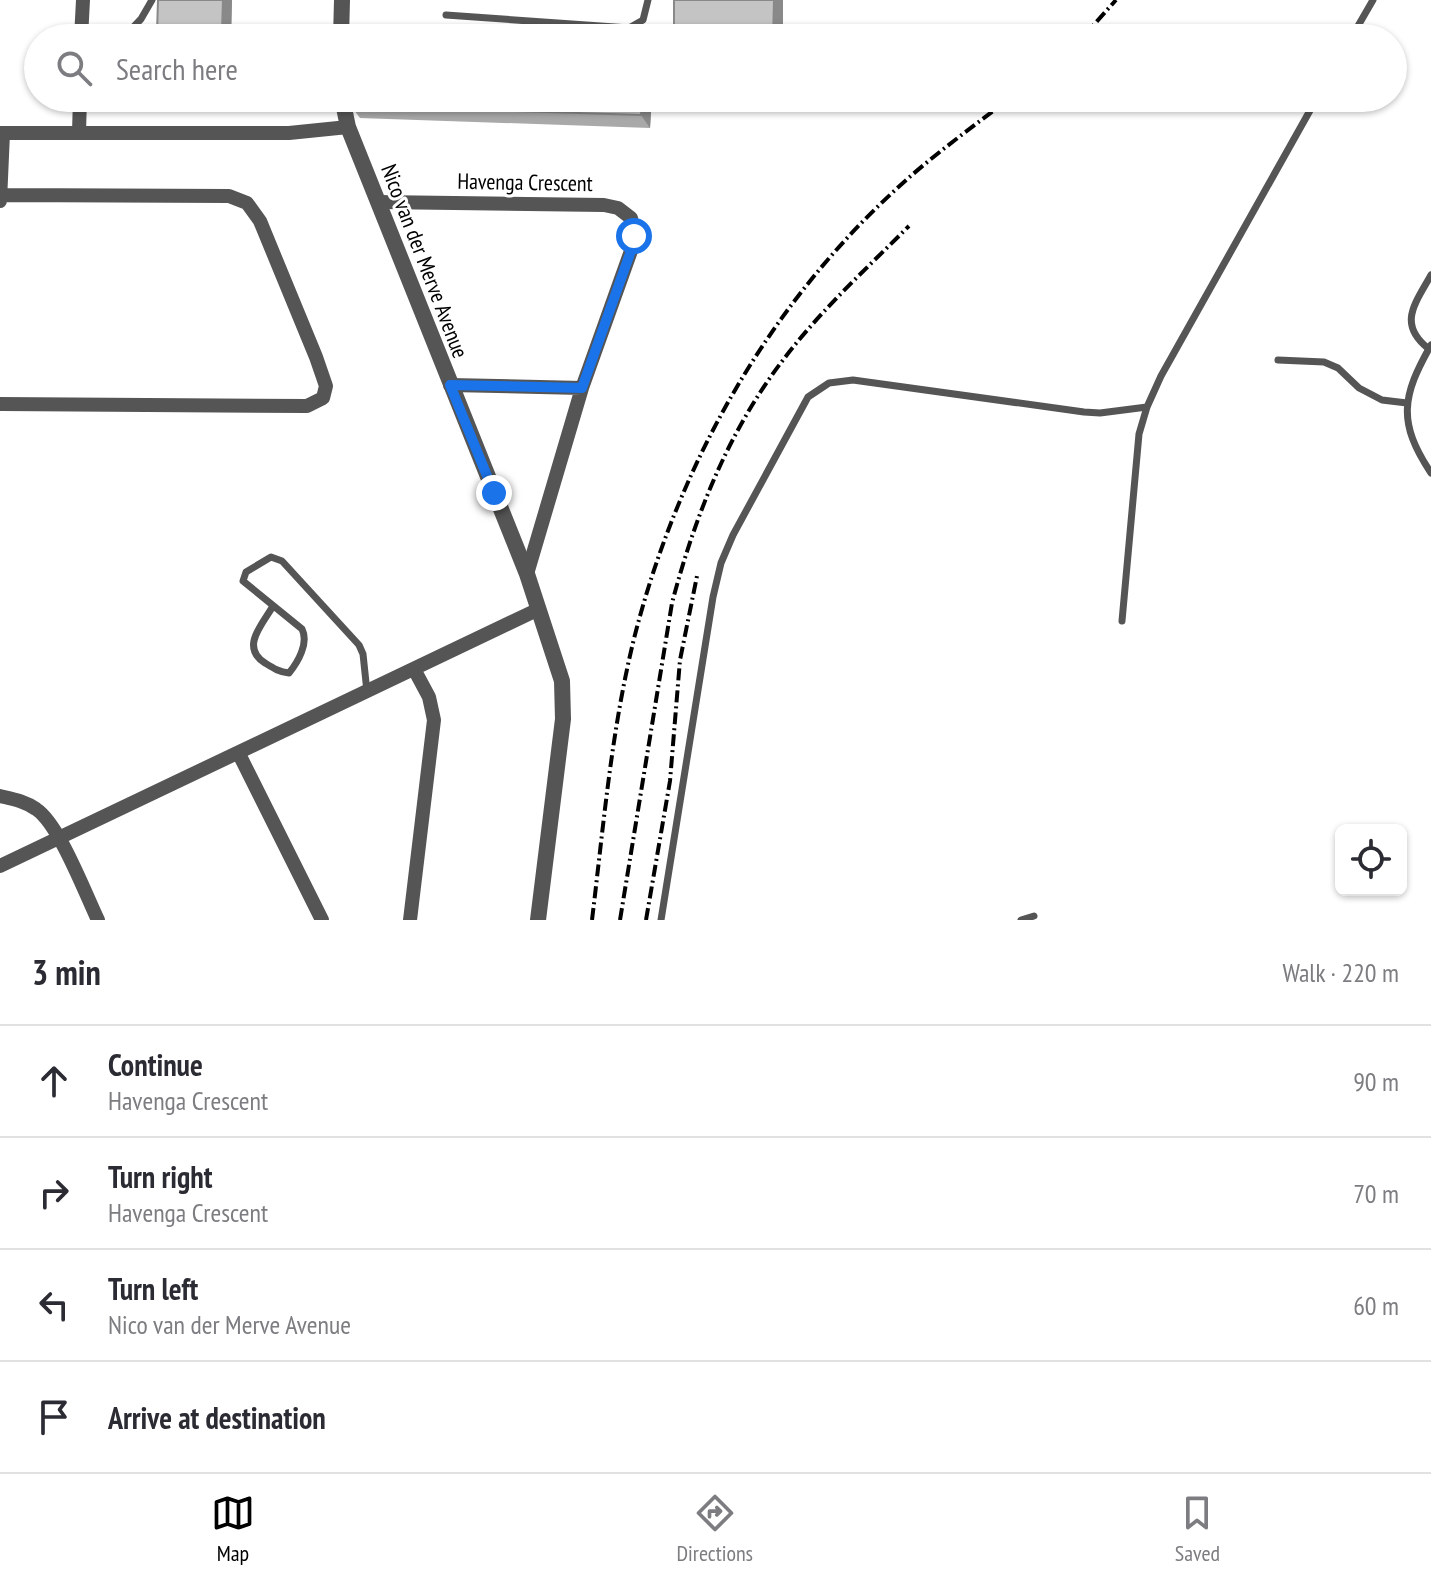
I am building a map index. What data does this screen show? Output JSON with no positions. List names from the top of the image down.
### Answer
{
  "streets": {
    "street": ["Havenga Crescent", "Nico van der Merve Avenue"]
  },
  "crossings": [
    ["Havenga Crescent", "Nico van der Merve Avenue"]
  ],
  "page": {
    "search": "Search here",
    "heading": ["3 min", "Walk · 220 m"],
    "list": [
      ["Continue", "Havenga Crescent", "90 m"],
      ["Turn right", "Havenga Crescent", "70 m"],
      ["Turn left", "Nico van der Merve Avenue", "60 m"],
      "Arrive at destination"
    ],
    "nav": ["Map", "Directions", "Saved"]
  }
}
